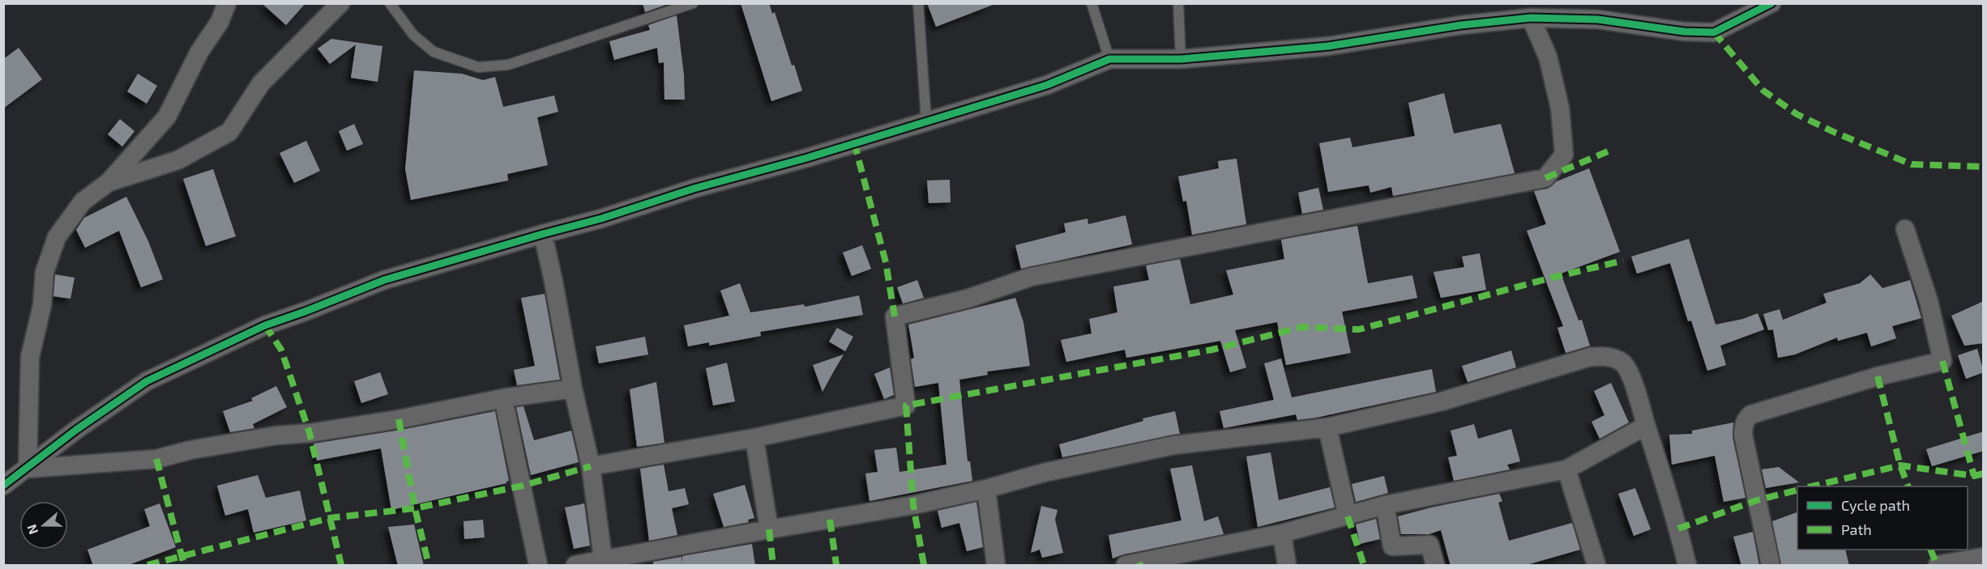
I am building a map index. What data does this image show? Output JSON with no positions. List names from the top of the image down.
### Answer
{
  "legend": ["Cycle path", "Path"],
  "north": "left"
}
